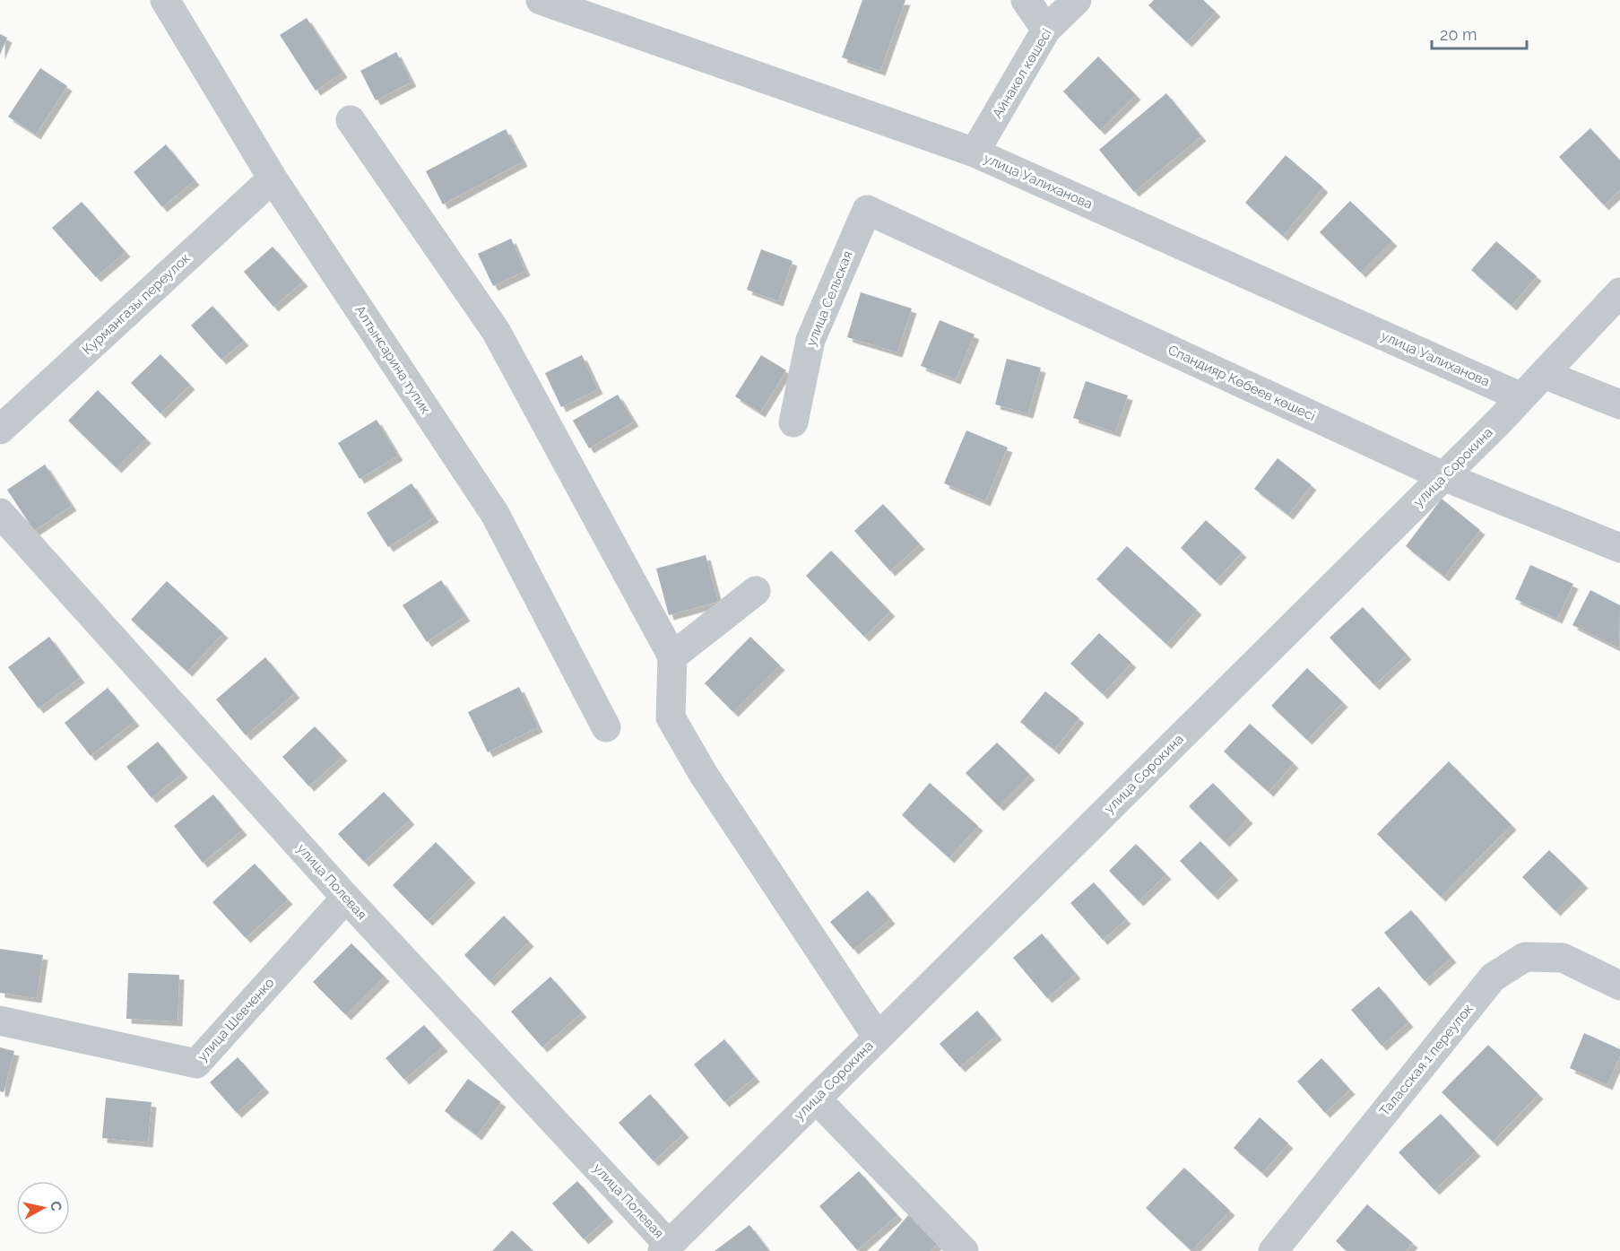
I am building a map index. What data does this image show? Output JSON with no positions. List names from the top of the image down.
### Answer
{
  "streets": {
    "street": [
      "Айнакөл көшесі",
      "улица Уалиханова",
      "улица Сельская",
      "Курмангазы переулок",
      "Алтынсарина тупик",
      "Спандияр Көбеев көшесі",
      "улица Сорокина",
      "улица Полевая",
      "улица Шевченко",
      "Таласская 1 переулок"
    ]
  },
  "crossings": [
    ["Айнакөл көшесі", "улица Уалиханова"],
    ["улица Уалиханова", "улица Сорокина"],
    ["улица Сельская", "Спандияр Көбеев көшесі"],
    ["Курмангазы переулок", "Алтынсарина тупик"],
    ["Спандияр Көбеев көшесі", "улица Сорокина"],
    ["улица Сорокина", "улица Полевая"],
    ["улица Полевая", "улица Шевченко"]
  ],
  "scale_bar": "20 m",
  "north": "right"
}
